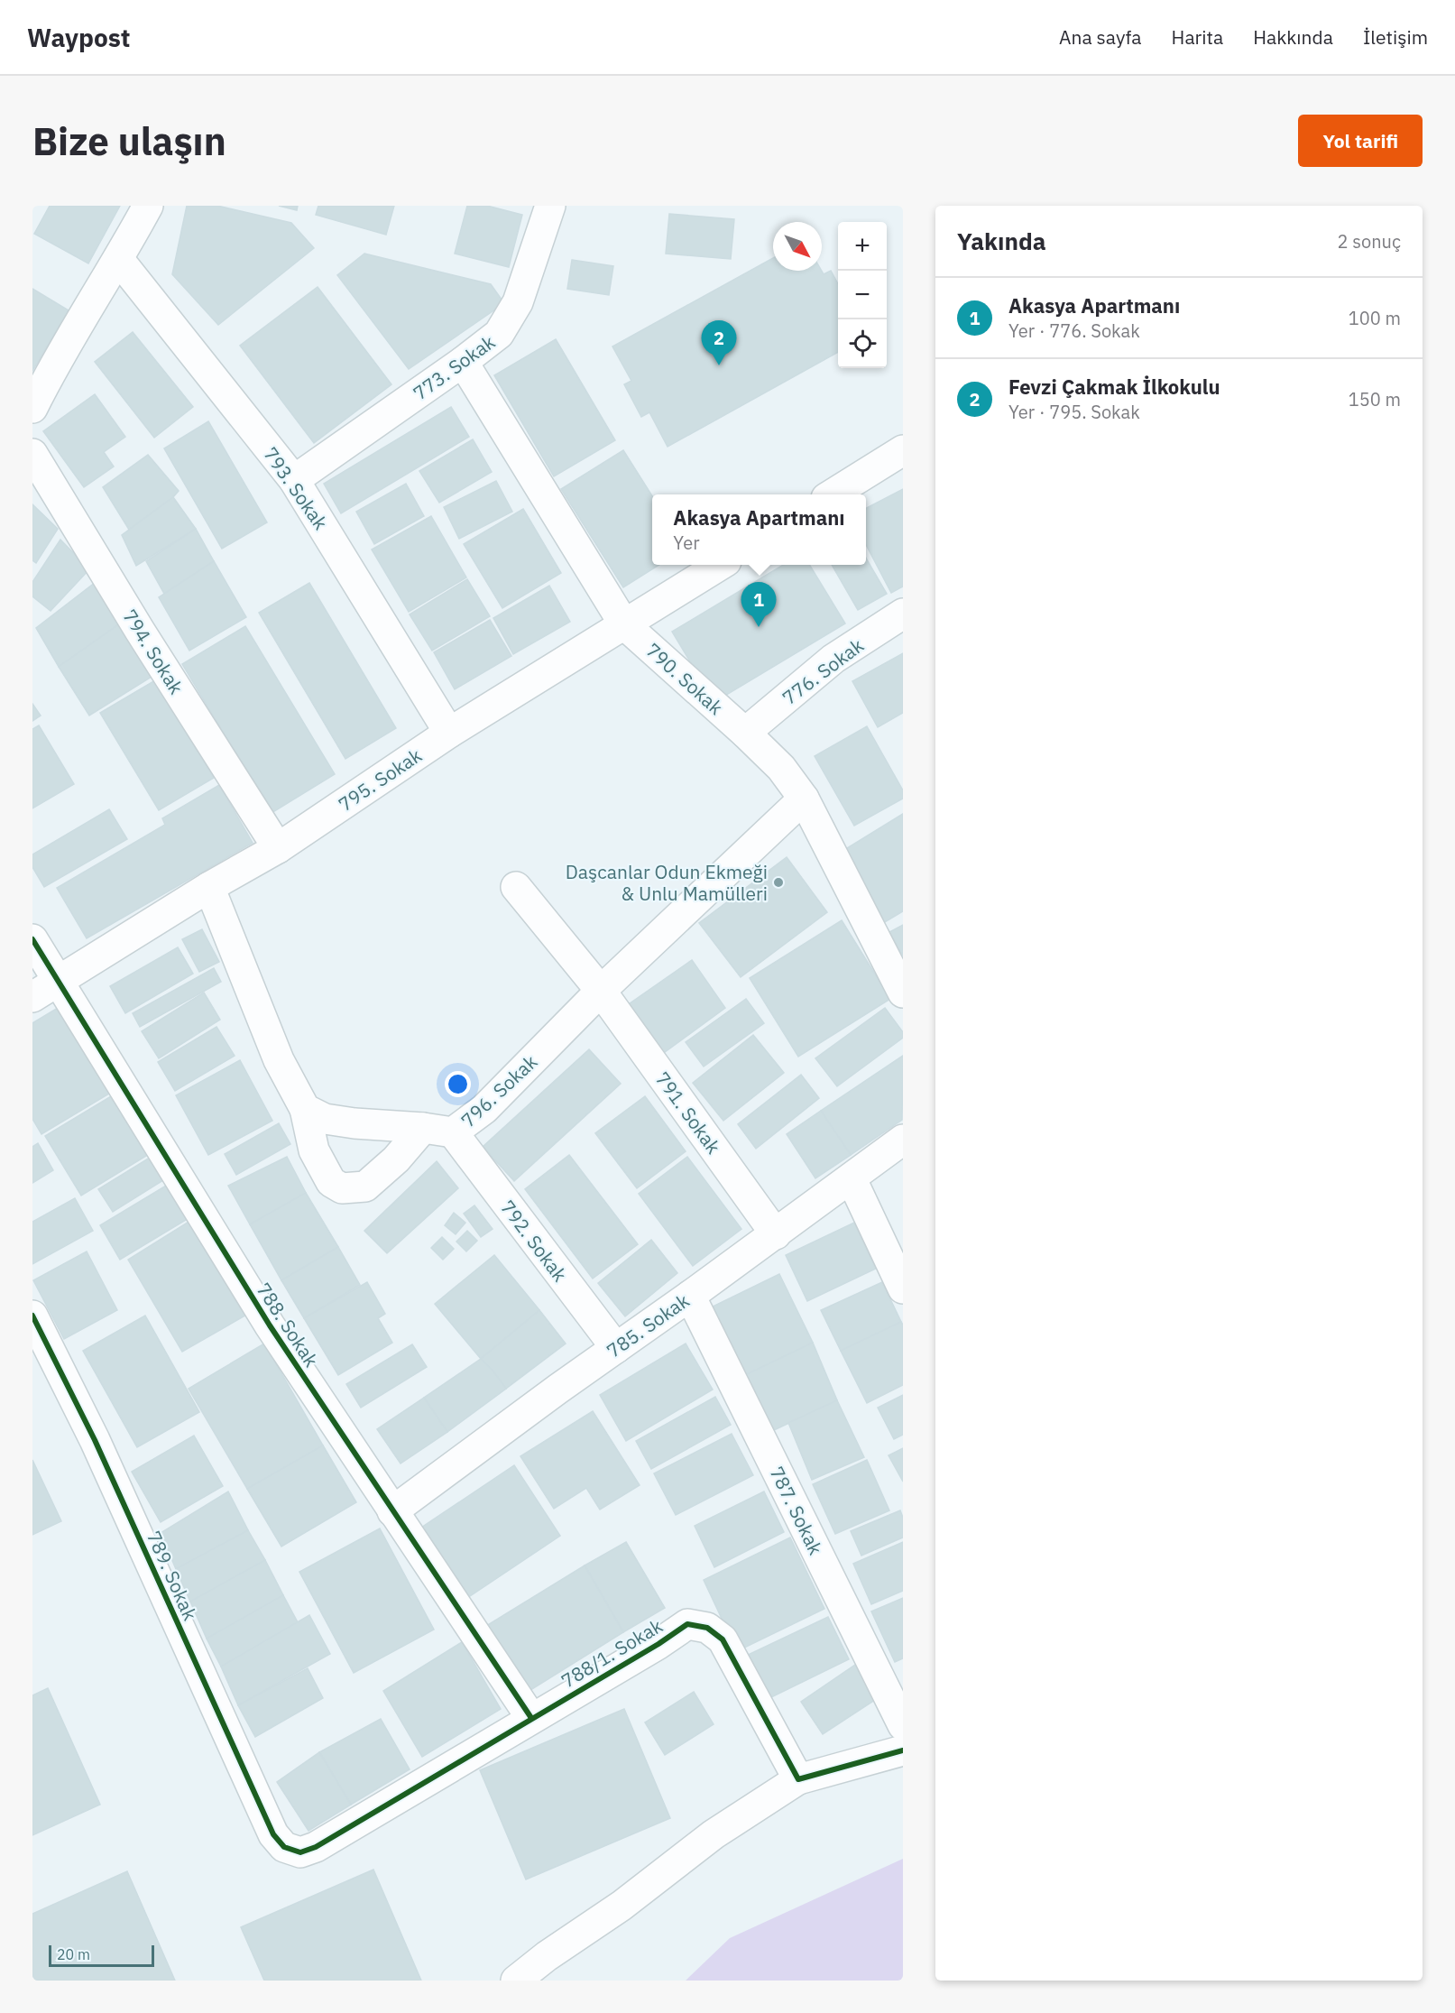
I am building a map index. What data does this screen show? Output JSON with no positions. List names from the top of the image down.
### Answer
{
  "streets": {
    "street": [
      "773. Sokak",
      "793. Sokak",
      "794. Sokak",
      "776. Sokak",
      "790. Sokak",
      "795. Sokak",
      "796. Sokak",
      "791. Sokak",
      "792. Sokak",
      "788. Sokak",
      "785. Sokak",
      "787. Sokak",
      "789. Sokak",
      "788/1. Sokak"
    ]
  },
  "crossings": [
    ["773. Sokak", "793. Sokak"],
    ["773. Sokak", "790. Sokak"],
    ["793. Sokak", "795. Sokak"],
    ["794. Sokak", "795. Sokak"],
    ["776. Sokak", "790. Sokak"],
    ["790. Sokak", "795. Sokak"],
    ["790. Sokak", "796. Sokak"],
    ["795. Sokak", "788. Sokak"],
    ["796. Sokak", "791. Sokak"],
    ["796. Sokak", "792. Sokak"],
    ["791. Sokak", "785. Sokak"],
    ["792. Sokak", "785. Sokak"],
    ["788. Sokak", "785. Sokak"],
    ["788. Sokak", "788/1. Sokak"],
    ["785. Sokak", "787. Sokak"],
    ["789. Sokak", "788/1. Sokak"]
  ],
  "places": ["Daşcanlar Odun Ekmeği & Unlu Mamülleri"],
  "scale_bar": "20 m",
  "north": "bottom right",
  "page": {
    "header": "Waypost",
    "nav": [
      "Ana sayfa",
      "Harita",
      "Hakkında",
      "İletişim"
    ],
    "buttons": "Yol tarifi",
    "title": "Bize ulaşın",
    "heading": ["Yakında", "2 sonuç"],
    "map_buttons": ["+", "−"],
    "list": [
      {
        "mark": "1",
        "name": "Akasya Apartmanı",
        "note": "Yer · 776. Sokak",
        "value": "100 m"
      },
      {
        "mark": "2",
        "name": "Fevzi Çakmak İlkokulu",
        "note": "Yer · 795. Sokak",
        "value": "150 m"
      }
    ],
    "pins": ["2", "1"],
    "popup": ["Akasya Apartmanı", "Yer"],
    "scale": "20 m"
  }
}
